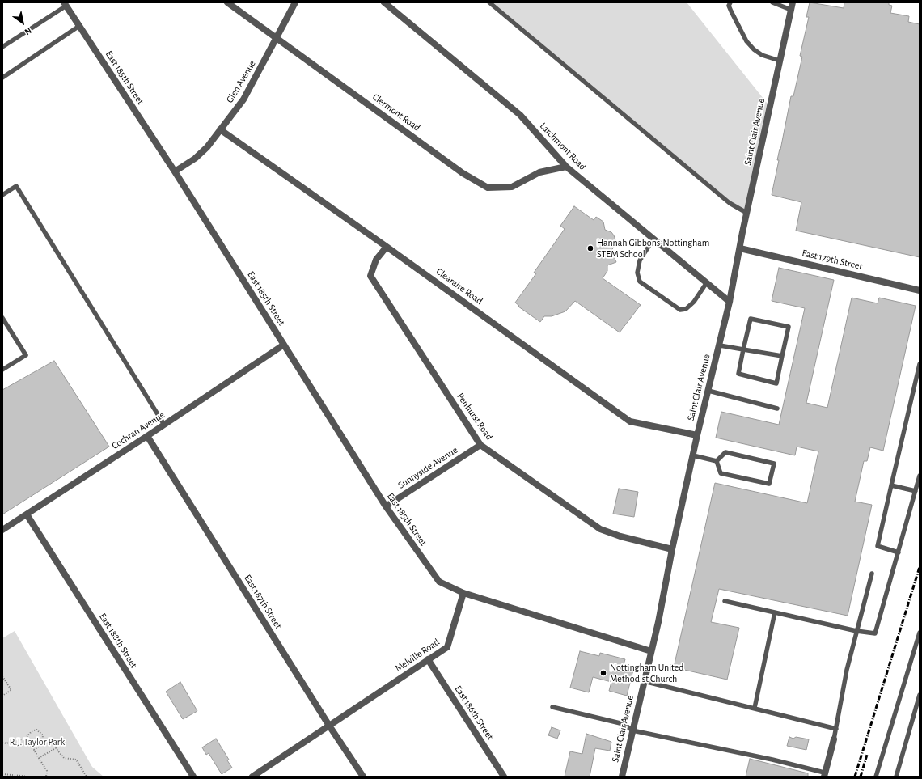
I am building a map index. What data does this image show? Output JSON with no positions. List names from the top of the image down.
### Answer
{
  "streets": {
    "street": [
      "East 185th Street",
      "Glen Avenue",
      "Clermont Road",
      "Saint Clair Avenue",
      "Larchmont Road",
      "East 179th Street",
      "Clearaire Road",
      "Penhurst Road",
      "Cochran Avenue",
      "Sunnyside Avenue",
      "East 187th Street",
      "East 188th Street",
      "Melville Road",
      "East 186th Street"
    ]
  },
  "crossings": [
    ["East 185th Street", "Glen Avenue"],
    ["East 185th Street", "Cochran Avenue"],
    ["East 185th Street", "Sunnyside Avenue"],
    ["East 185th Street", "Melville Road"],
    ["Glen Avenue", "Clermont Road"],
    ["Glen Avenue", "Clearaire Road"],
    ["Clermont Road", "Larchmont Road"],
    ["Saint Clair Avenue", "Larchmont Road"],
    ["Saint Clair Avenue", "East 179th Street"],
    ["Saint Clair Avenue", "Clearaire Road"],
    ["Saint Clair Avenue", "Penhurst Road"],
    ["Clearaire Road", "Penhurst Road"],
    ["Penhurst Road", "Sunnyside Avenue"],
    ["Cochran Avenue", "East 187th Street"],
    ["Cochran Avenue", "East 188th Street"],
    ["East 187th Street", "Melville Road"],
    ["Melville Road", "East 186th Street"]
  ],
  "parks": ["R.J. Taylor Park"],
  "places": ["Hannah Gibbons-Nottingham STEM School", "Nottingham United Methodist Church"],
  "north": "bottom right"
}
